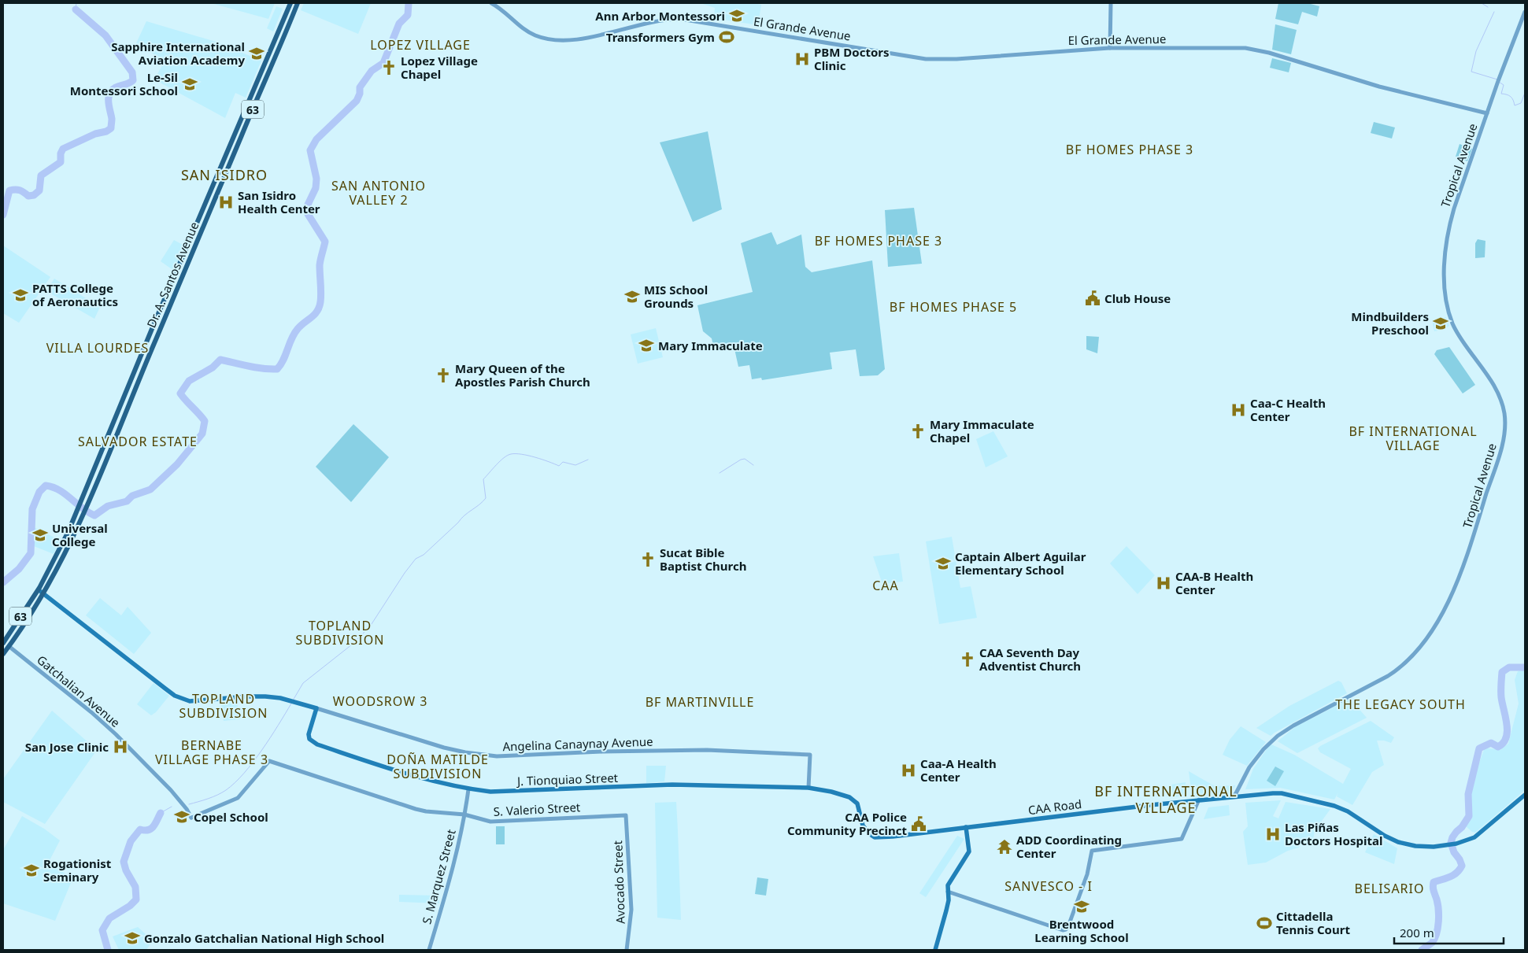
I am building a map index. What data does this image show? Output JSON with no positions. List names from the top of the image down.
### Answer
{
  "streets": {
    "main road": [
      "63",
      "Dr. A. Santos Avenue",
      "Angelina Canaynay Avenue",
      "J. Tionquiao Street",
      "CAA Road"
    ],
    "street": [
      "El Grande Avenue",
      "Tropical Avenue",
      "Gatchalian Avenue",
      "S. Valerio Street",
      "S. Marquez Street",
      "Avocado Street"
    ]
  },
  "crossings": [
    ["El Grande Avenue", "Tropical Avenue"],
    ["Tropical Avenue", "CAA Road"],
    ["Dr. A. Santos Avenue", "Gatchalian Avenue"],
    ["Dr. A. Santos Avenue", "Angelina Canaynay Avenue"],
    ["Gatchalian Avenue", "S. Valerio Street"],
    ["Angelina Canaynay Avenue", "J. Tionquiao Street"],
    ["J. Tionquiao Street", "CAA Road"],
    ["J. Tionquiao Street", "S. Marquez Street"],
    ["S. Valerio Street", "S. Marquez Street"],
    ["S. Valerio Street", "Avocado Street"]
  ],
  "districts": [
    "LOPEZ VILLAGE",
    "BF HOMES PHASE 3",
    "SAN ISIDRO",
    "SAN ANTONIO VALLEY 2",
    "BF HOMES PHASE 3",
    "BF HOMES PHASE 5",
    "VILLA LOURDES",
    "BF INTERNATIONAL VILLAGE",
    "SALVADOR ESTATE",
    "CAA",
    "TOPLAND SUBDIVISION",
    "TOPLAND SUBDIVISION",
    "WOODSROW 3",
    "BF MARTINVILLE",
    "THE LEGACY SOUTH",
    "BERNABE VILLAGE PHASE 3",
    "DOÑA MATILDE SUBDIVISION",
    "BF INTERNATIONAL VILLAGE",
    "SANVESCO - I",
    "BELISARIO"
  ],
  "places": {
    "school or university": [
      "Ann Arbor Montessori",
      "Sapphire International Aviation Academy",
      "Le-Sil Montessori School",
      "PATTS College of Aeronautics",
      "MIS School Grounds",
      "Mindbuilders Preschool",
      "Mary Immaculate",
      "Universal College",
      "Captain Albert Aguilar Elementary School",
      "Copel School",
      "Rogationist Seminary",
      "Brentwood Learning School",
      "Gonzalo Gatchalian National High School"
    ],
    "sports": ["Transformers Gym", "Cittadella Tennis Court"],
    "hospital": [
      "PBM Doctors Clinic",
      "San Isidro Health Center",
      "Caa-C Health Center",
      "CAA-B Health Center",
      "San Jose Clinic",
      "Caa-A Health Center",
      "Las Piñas Doctors Hospital"
    ],
    "church": [
      "Lopez Village Chapel",
      "Mary Queen of the Apostles Parish Church",
      "Mary Immaculate Chapel",
      "Sucat Bible Baptist Church",
      "CAA Seventh Day Adventist Church"
    ],
    "public building": ["Club House", "CAA Police Community Precinct"],
    "temple": ["ADD Coordinating Center"]
  },
  "scale_bar": "200 m"
}
